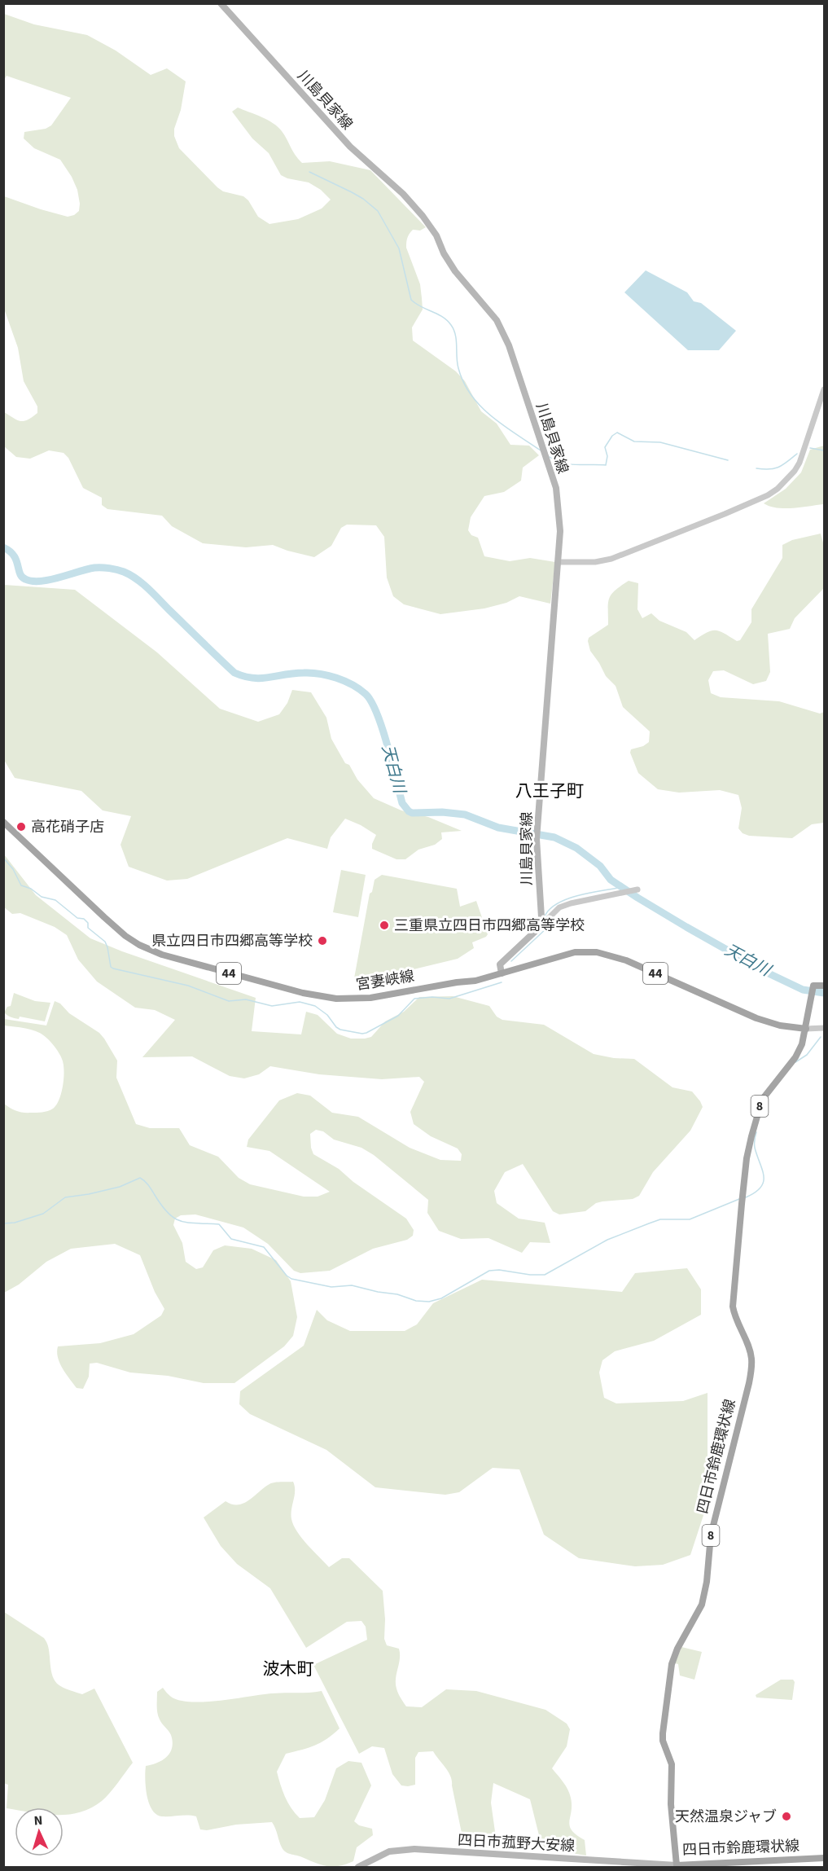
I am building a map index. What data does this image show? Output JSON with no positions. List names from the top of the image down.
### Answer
{
  "streets": {
    "main road": [
      "川島貝家線",
      "44",
      "宮妻峡線",
      "8",
      "四日市鈴鹿環状線",
      "四日市菰野大安線"
    ]
  },
  "crossings": [
    ["宮妻峡線", "四日市鈴鹿環状線"],
    ["四日市鈴鹿環状線", "四日市菰野大安線"]
  ],
  "districts": ["八王子町", "波木町"],
  "water": ["天白川"],
  "places": [
    "高花硝子店",
    "三重県立四日市四郷高等学校",
    "県立四日市四郷高等学校",
    "天然温泉ジャブ"
  ],
  "north": "top"
}
